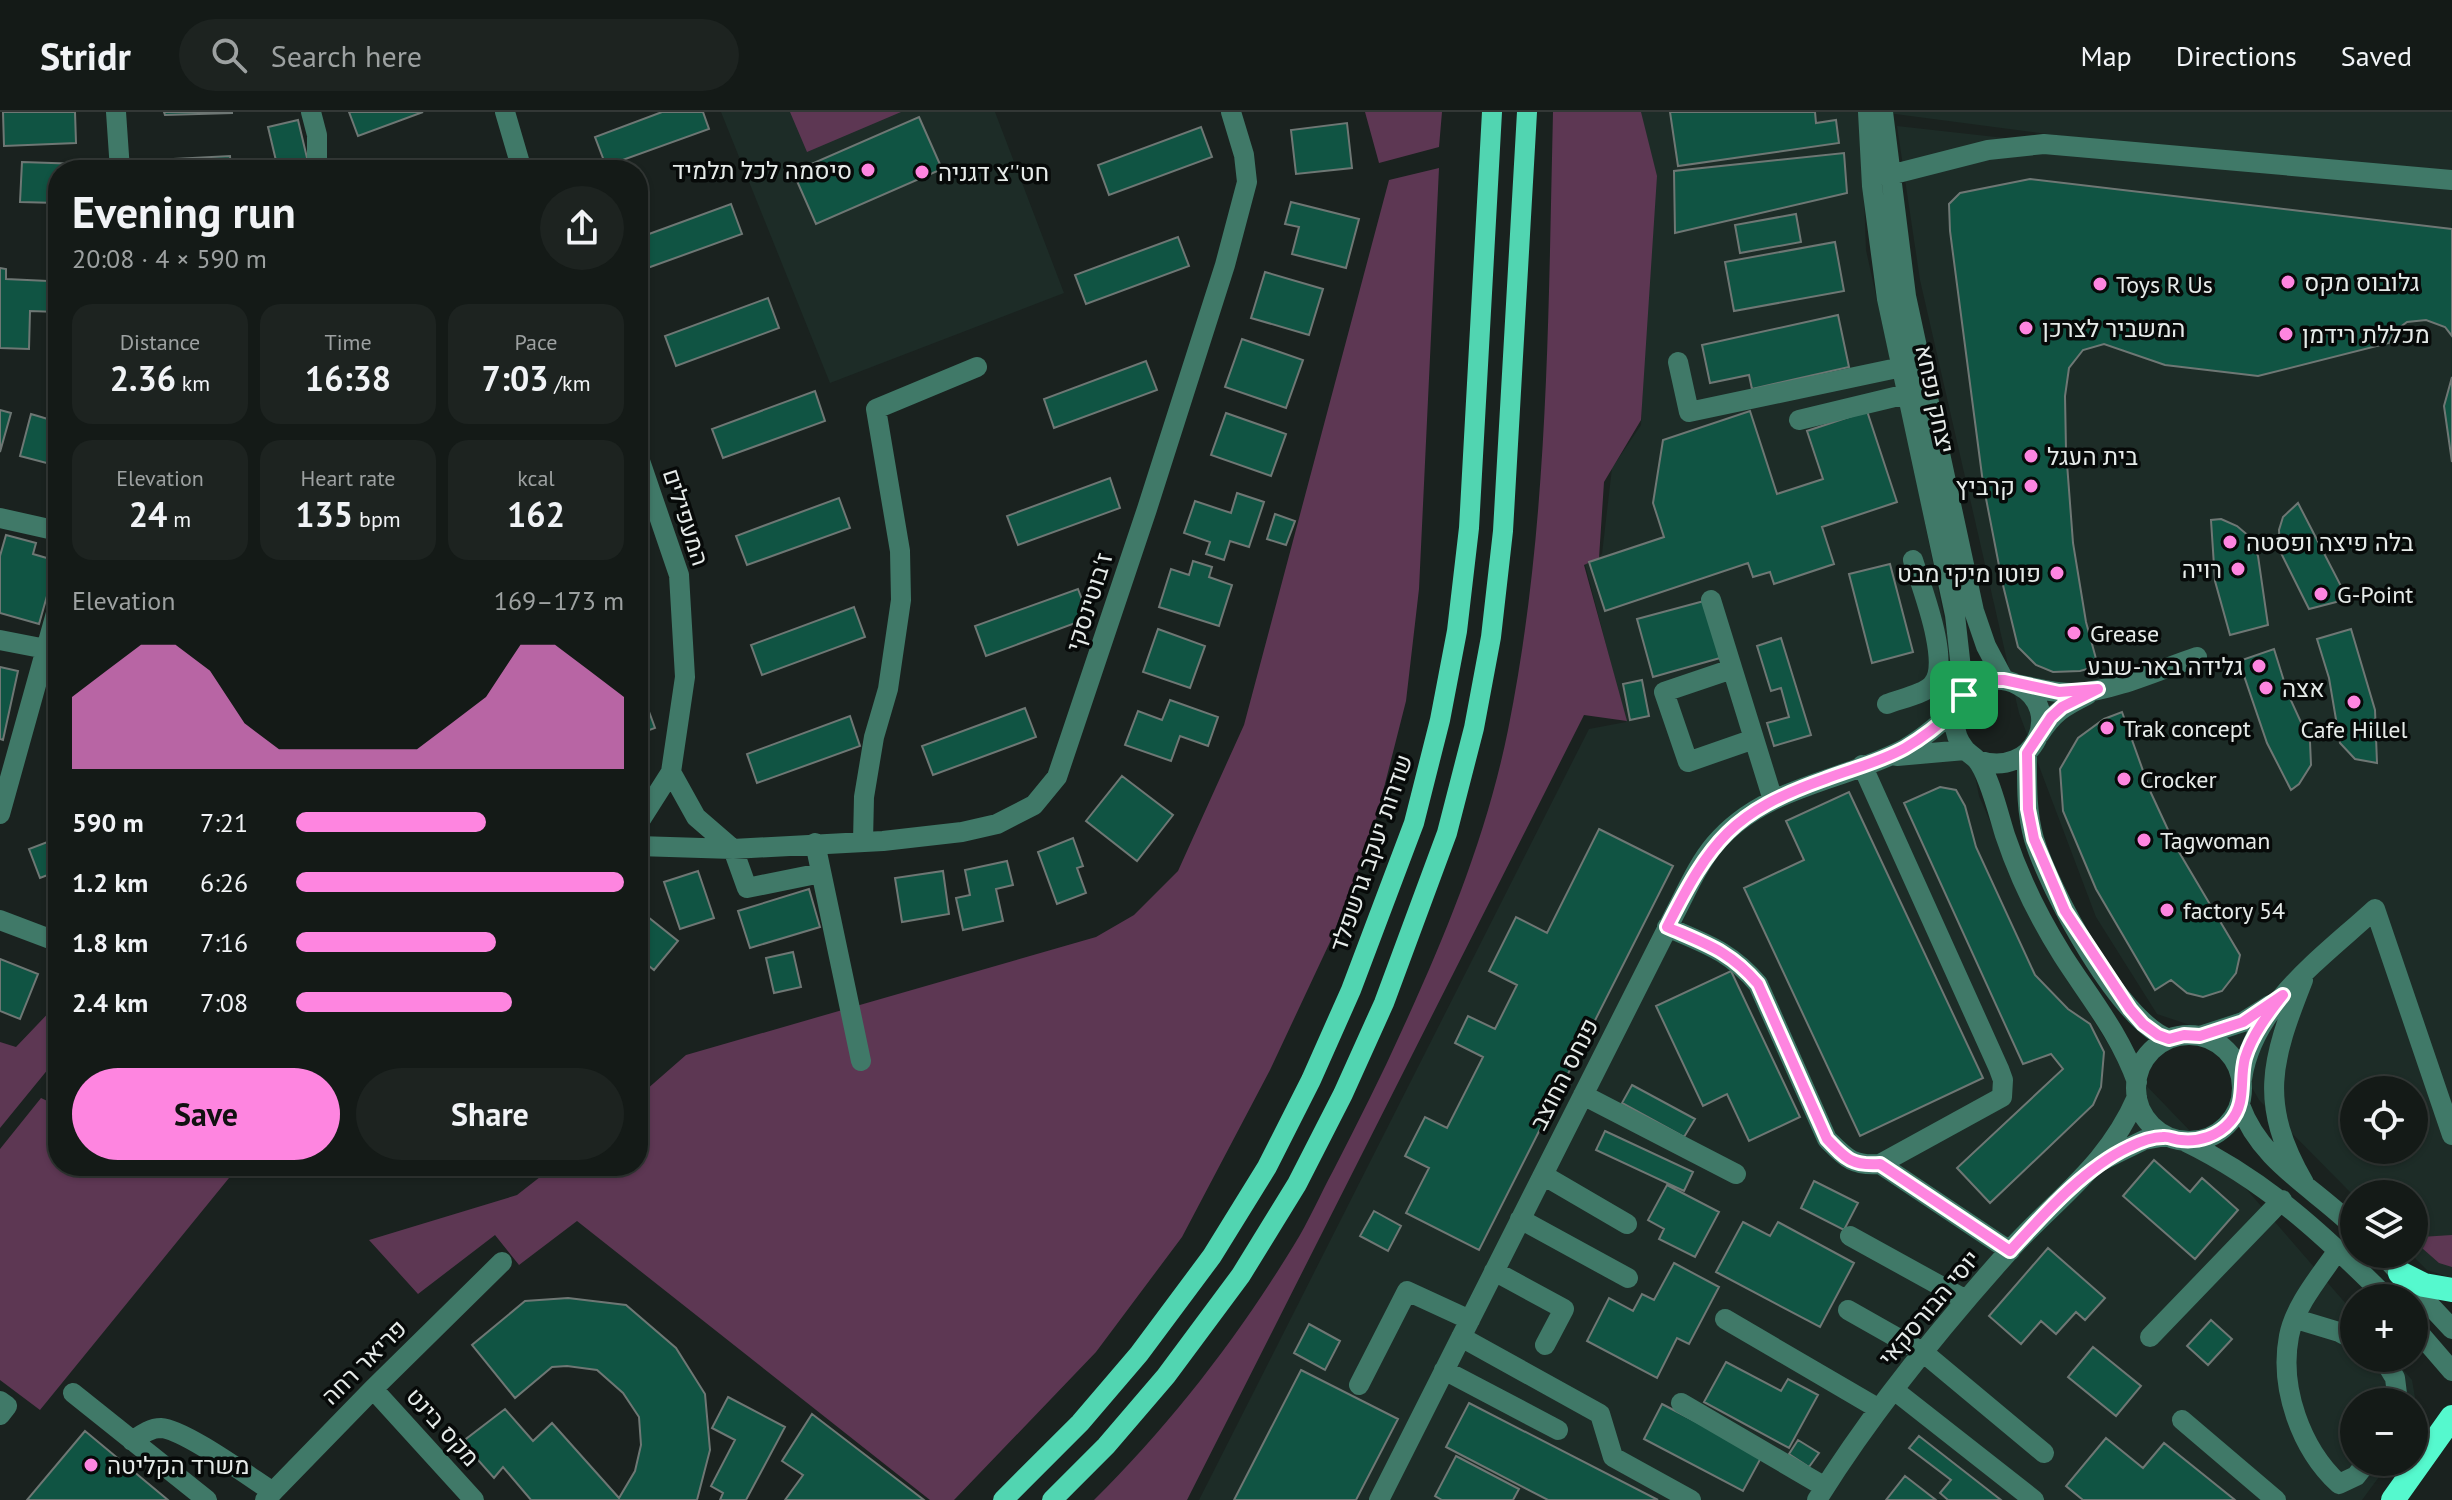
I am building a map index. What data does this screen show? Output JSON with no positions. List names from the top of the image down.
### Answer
{
  "streets": {
    "main road": ["שדרות יעקב גרשפלד"],
    "street": [
      "יצחק נפחא",
      "המעפילים",
      "ז'בוטינסקי",
      "פנחס החוצב",
      "יוסי הבורסקאי",
      "פריאר רחה",
      "מקס בינט"
    ]
  },
  "crossings": [
    ["יצחק נפחא", "פנחס החוצב"],
    ["פריאר רחה", "מקס בינט"]
  ],
  "places": [
    "סיסמה לכל תלמיד",
    "חט''צ דגניה",
    "גלובוס מקס",
    "Toys R Us",
    "המשביר לצרכן",
    "מכללת רידמן",
    "בית העגל",
    "קרביץ",
    "בלה פיצה ופסטה",
    "רויה",
    "פוטו מיקי מבט",
    "G-Point",
    "Grease",
    "גלידה באר-שבע",
    "אצה",
    "Cafe Hillel",
    "Trak concept",
    "Crocker",
    "Tagwoman",
    "factory 54",
    "משרד הקליטה"
  ],
  "page": {
    "header": "Stridr",
    "search": "Search here",
    "nav": ["Map", "Directions", "Saved"],
    "heading": ["Evening run", "20:08 · 4 × 590 m"],
    "stats": [
      ["Distance", "2.36 km"],
      ["Time", "16:38"],
      ["Pace", "7:03 /km"],
      ["Elevation", "24 m"],
      ["Heart rate", "135 bpm"],
      ["kcal", "162"]
    ],
    "chart": ["Elevation", "169–173 m"],
    "list": [
      {
        "name": "590 m",
        "note": "7:21"
      },
      {
        "name": "1.2 km",
        "note": "6:26"
      },
      {
        "name": "1.8 km",
        "note": "7:16"
      },
      {
        "name": "2.4 km",
        "note": "7:08"
      }
    ],
    "buttons": ["Save", "Share"],
    "map_buttons": ["+", "−"]
  }
}
